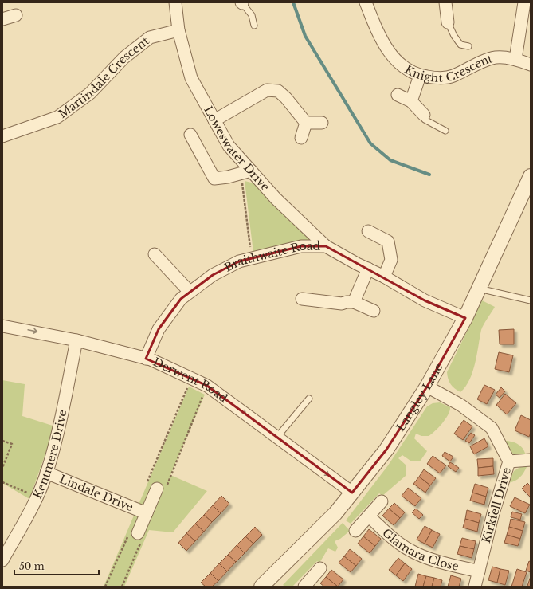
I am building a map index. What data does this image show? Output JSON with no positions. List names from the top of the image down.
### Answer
{
  "streets": {
    "street": [
      "Knight Crescent",
      "Martindale Crescent",
      "Loweswater Drive",
      "Braithwaite Road",
      "Derwent Road",
      "Langley Lane",
      "Kentmere Drive",
      "Lindale Drive",
      "Kirkfell Drive",
      "Glamara Close"
    ]
  },
  "crossings": [
    ["Martindale Crescent", "Loweswater Drive"],
    ["Loweswater Drive", "Braithwaite Road"],
    ["Braithwaite Road", "Derwent Road"],
    ["Braithwaite Road", "Langley Lane"],
    ["Derwent Road", "Langley Lane"],
    ["Derwent Road", "Kentmere Drive"],
    ["Langley Lane", "Kirkfell Drive"],
    ["Kentmere Drive", "Lindale Drive"],
    ["Kirkfell Drive", "Glamara Close"]
  ],
  "one_way": ["Derwent Road"],
  "scale_bar": "50 m"
}
